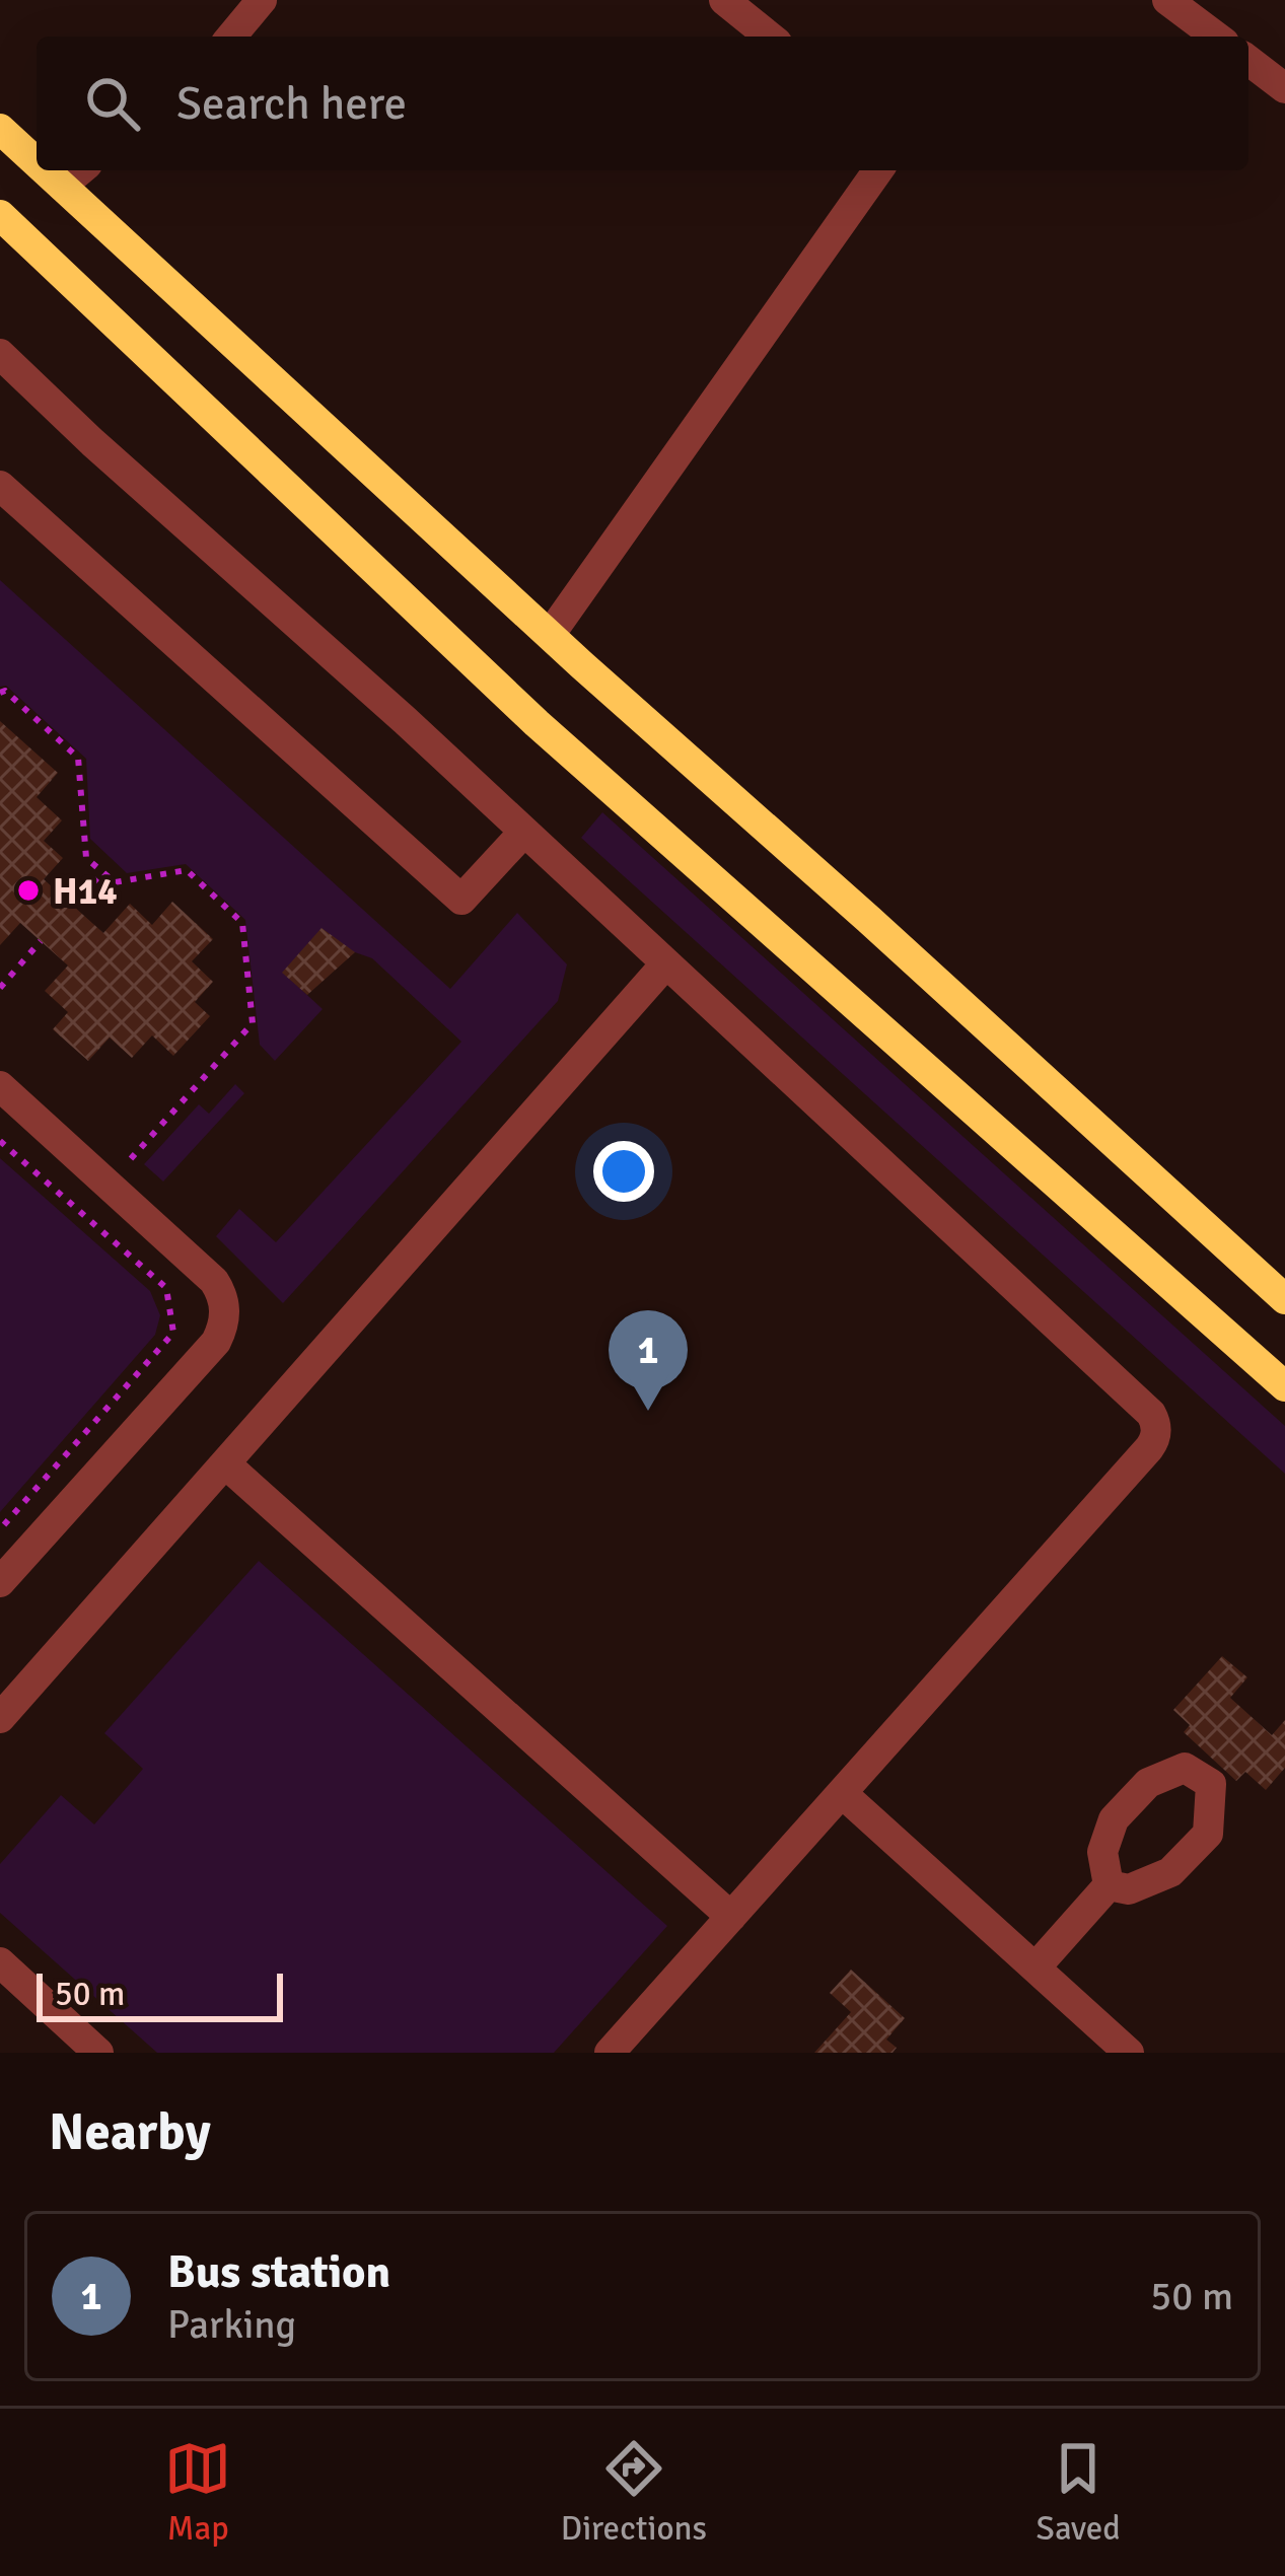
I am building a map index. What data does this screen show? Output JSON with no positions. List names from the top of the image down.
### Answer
{
  "places": ["H14"],
  "scale_bar": "50 m",
  "page": {
    "search": "Search here",
    "pins": "1",
    "scale": "50 m",
    "heading": "Nearby",
    "list": [
      {
        "mark": "1",
        "name": "Bus station",
        "note": "Parking",
        "value": "50 m"
      }
    ],
    "nav": ["Map", "Directions", "Saved"]
  }
}
